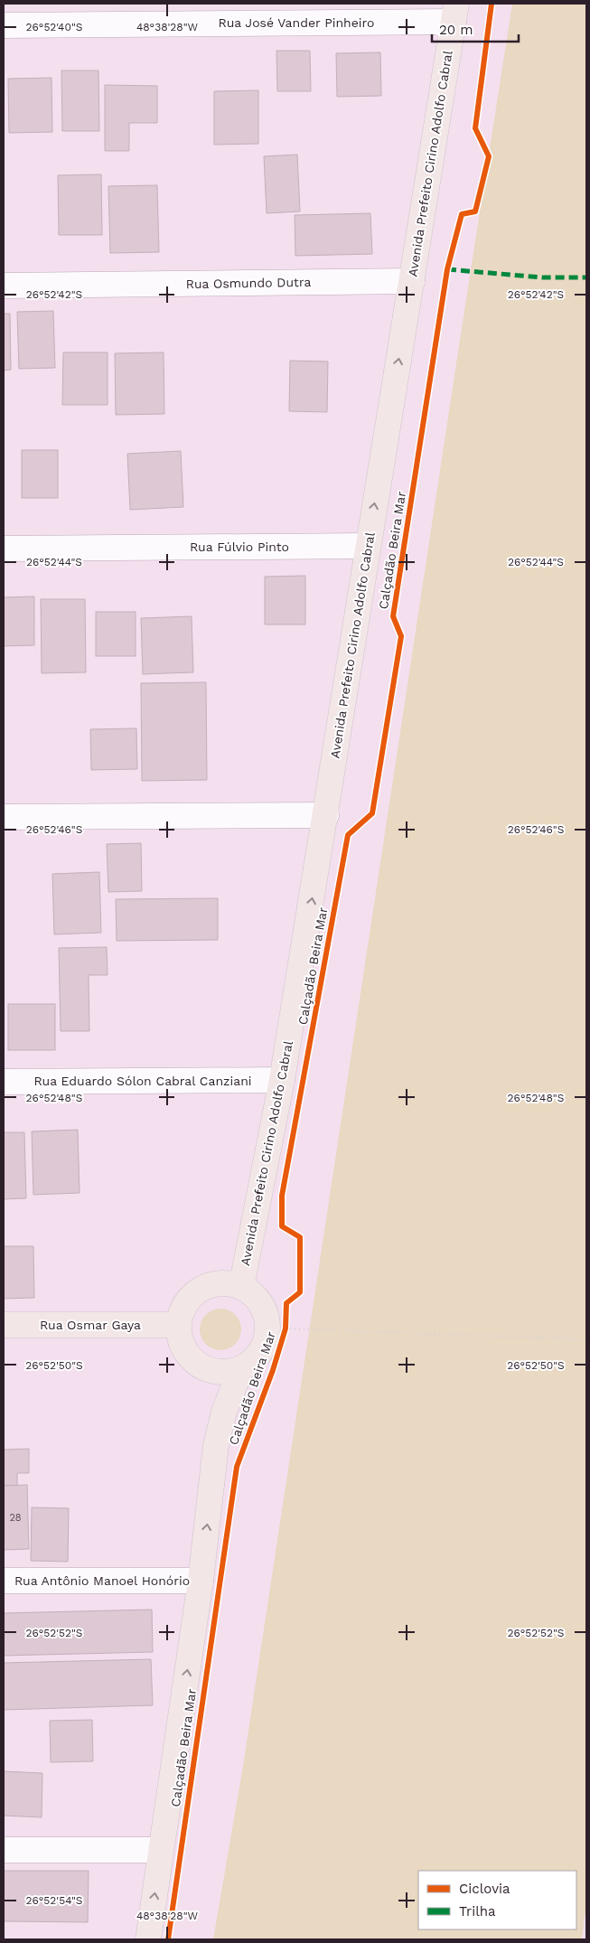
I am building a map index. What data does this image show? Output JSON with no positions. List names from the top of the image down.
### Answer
{
  "streets": {
    "main road": ["Avenida Prefeito Cirino Adolfo Cabral", "Rua Osmar Gaya"],
    "street": [
      "Rua José Vander Pinheiro",
      "Rua Osmundo Dutra",
      "Rua Fúlvio Pinto",
      "Rua Eduardo Sólon Cabral Canziani",
      "Rua Antônio Manoel Honório"
    ],
    "cycle path": ["Calçadão Beira Mar"]
  },
  "crossings": [
    ["Rua José Vander Pinheiro", "Avenida Prefeito Cirino Adolfo Cabral"],
    ["Avenida Prefeito Cirino Adolfo Cabral", "Rua Osmundo Dutra"],
    ["Avenida Prefeito Cirino Adolfo Cabral", "Rua Fúlvio Pinto"],
    ["Avenida Prefeito Cirino Adolfo Cabral", "Rua Eduardo Sólon Cabral Canziani"],
    ["Avenida Prefeito Cirino Adolfo Cabral", "Rua Osmar Gaya"]
  ],
  "one_way": ["Avenida Prefeito Cirino Adolfo Cabral"],
  "house_numbers": ["28"],
  "legend": ["Ciclovia", "Trilha"],
  "scale_bar": "20 m",
  "coordinates": [
    "26°52'40\"S",
    "48°38'28\"W",
    "26°52'42\"S",
    "26°52'44\"S",
    "26°52'46\"S",
    "26°52'48\"S",
    "26°52'50\"S",
    "26°52'52\"S",
    "26°52'54\"S"
  ]
}
